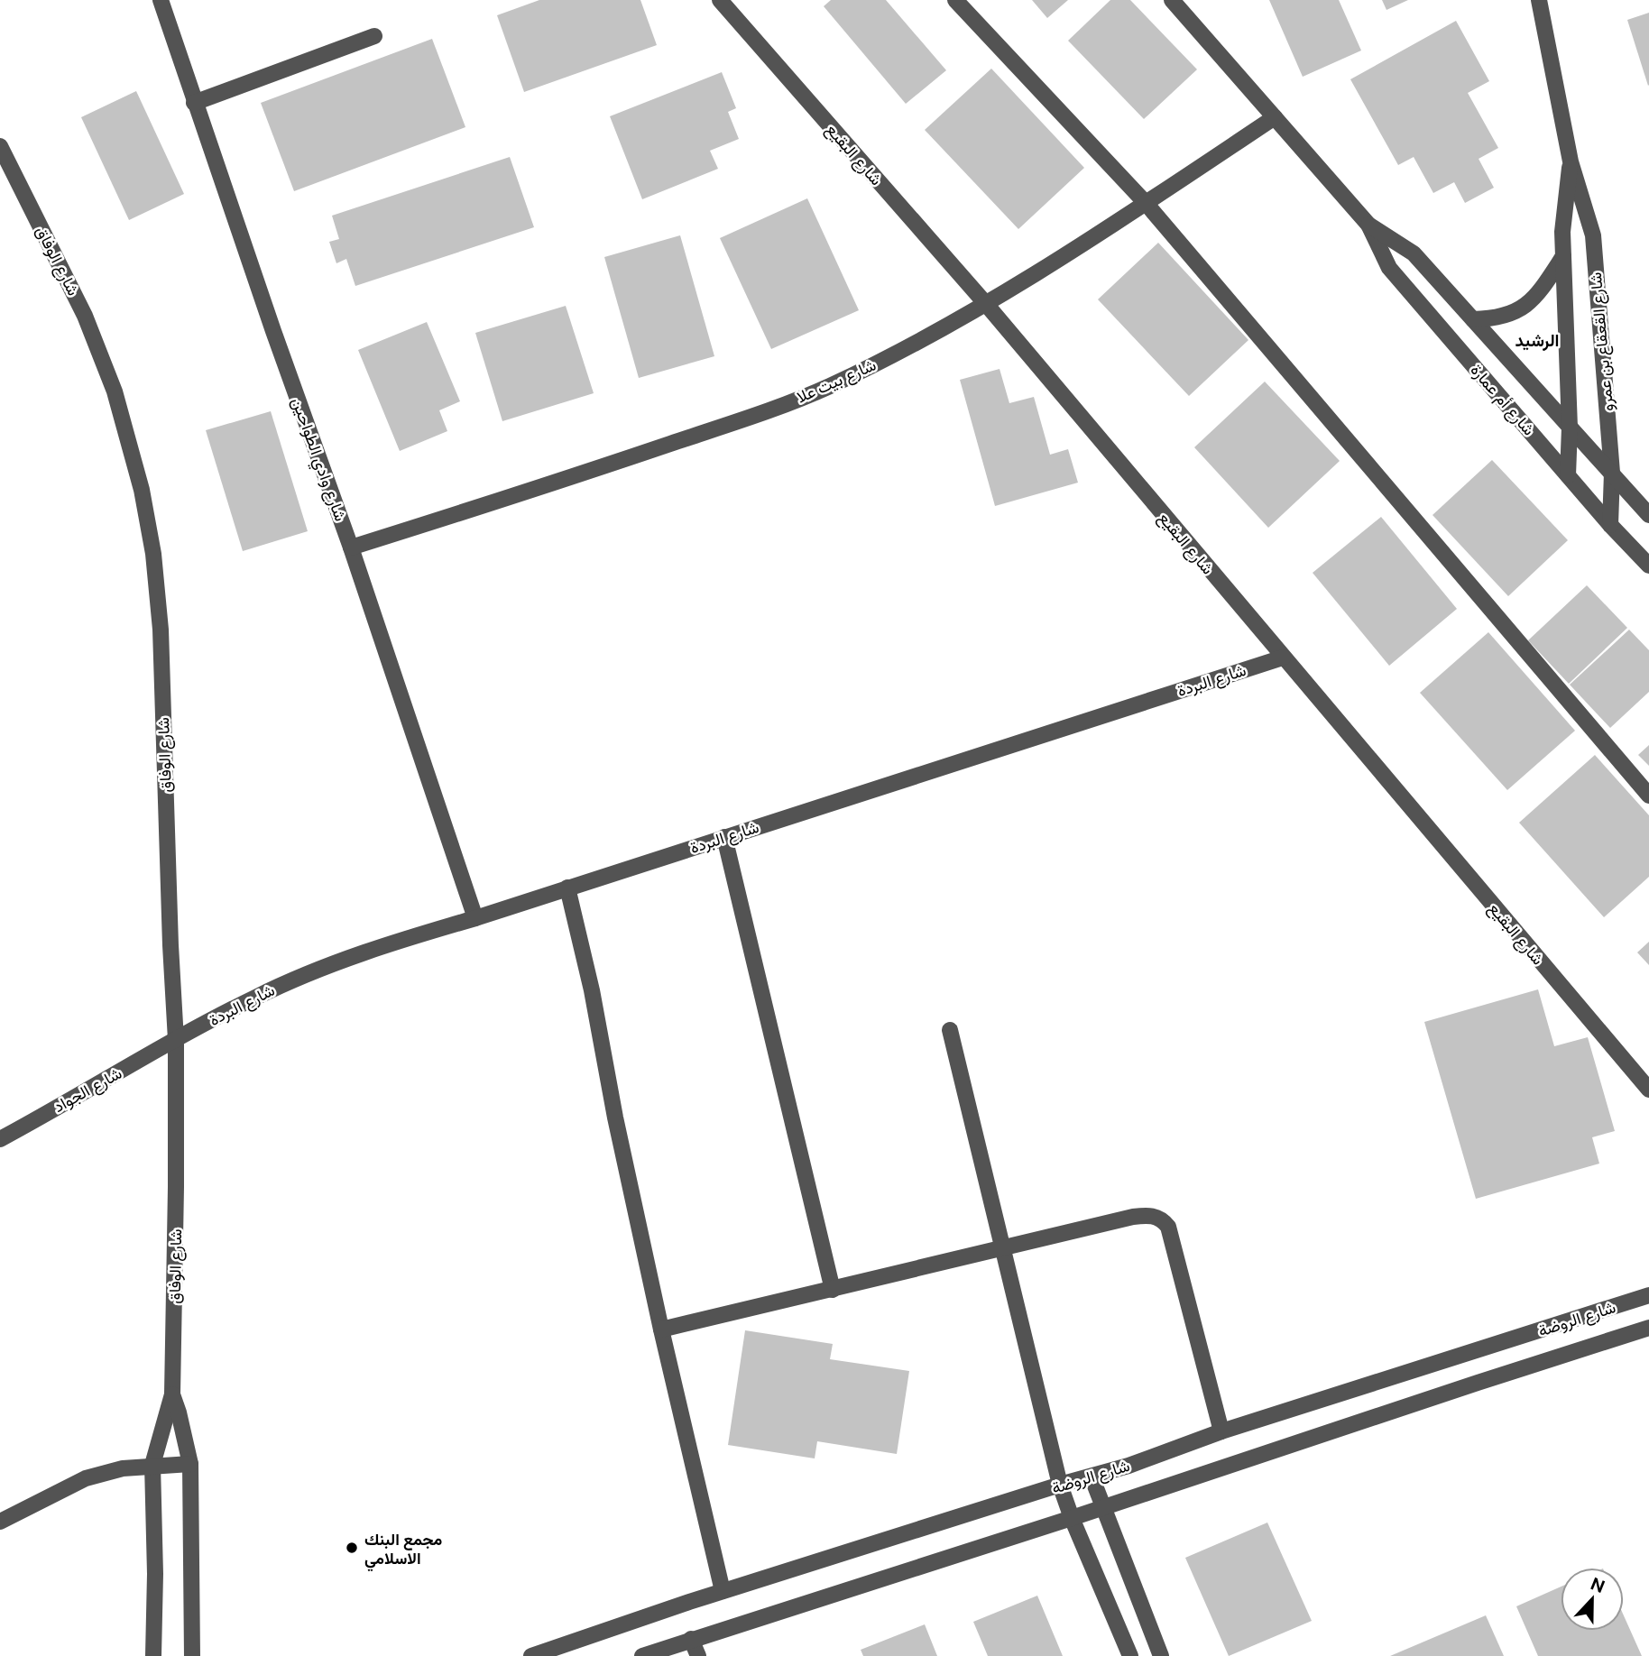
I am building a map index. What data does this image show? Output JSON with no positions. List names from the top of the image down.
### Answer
{
  "streets": {
    "street": [
      "شارع البقيع",
      "شارع الوفاق",
      "شارع القعقاع بن عمرو",
      "شارع بيت علا",
      "شارع أم عمارة",
      "شارع وادي الطواحين",
      "شارع البردة",
      "شارع الجواد",
      "شارع الروضة"
    ]
  },
  "crossings": [
    ["شارع البقيع", "شارع بيت علا"],
    ["شارع البقيع", "شارع البردة"],
    ["شارع الوفاق", "شارع البردة"],
    ["شارع الوفاق", "شارع الجواد"],
    ["شارع القعقاع بن عمرو", "شارع أم عمارة"],
    ["شارع بيت علا", "شارع أم عمارة"],
    ["شارع بيت علا", "شارع وادي الطواحين"],
    ["شارع وادي الطواحين", "شارع البردة"],
    ["شارع البردة", "شارع الجواد"]
  ],
  "districts": ["الرشيد"],
  "places": ["مجمع البنك الاسلامي"],
  "north": "top"
}
